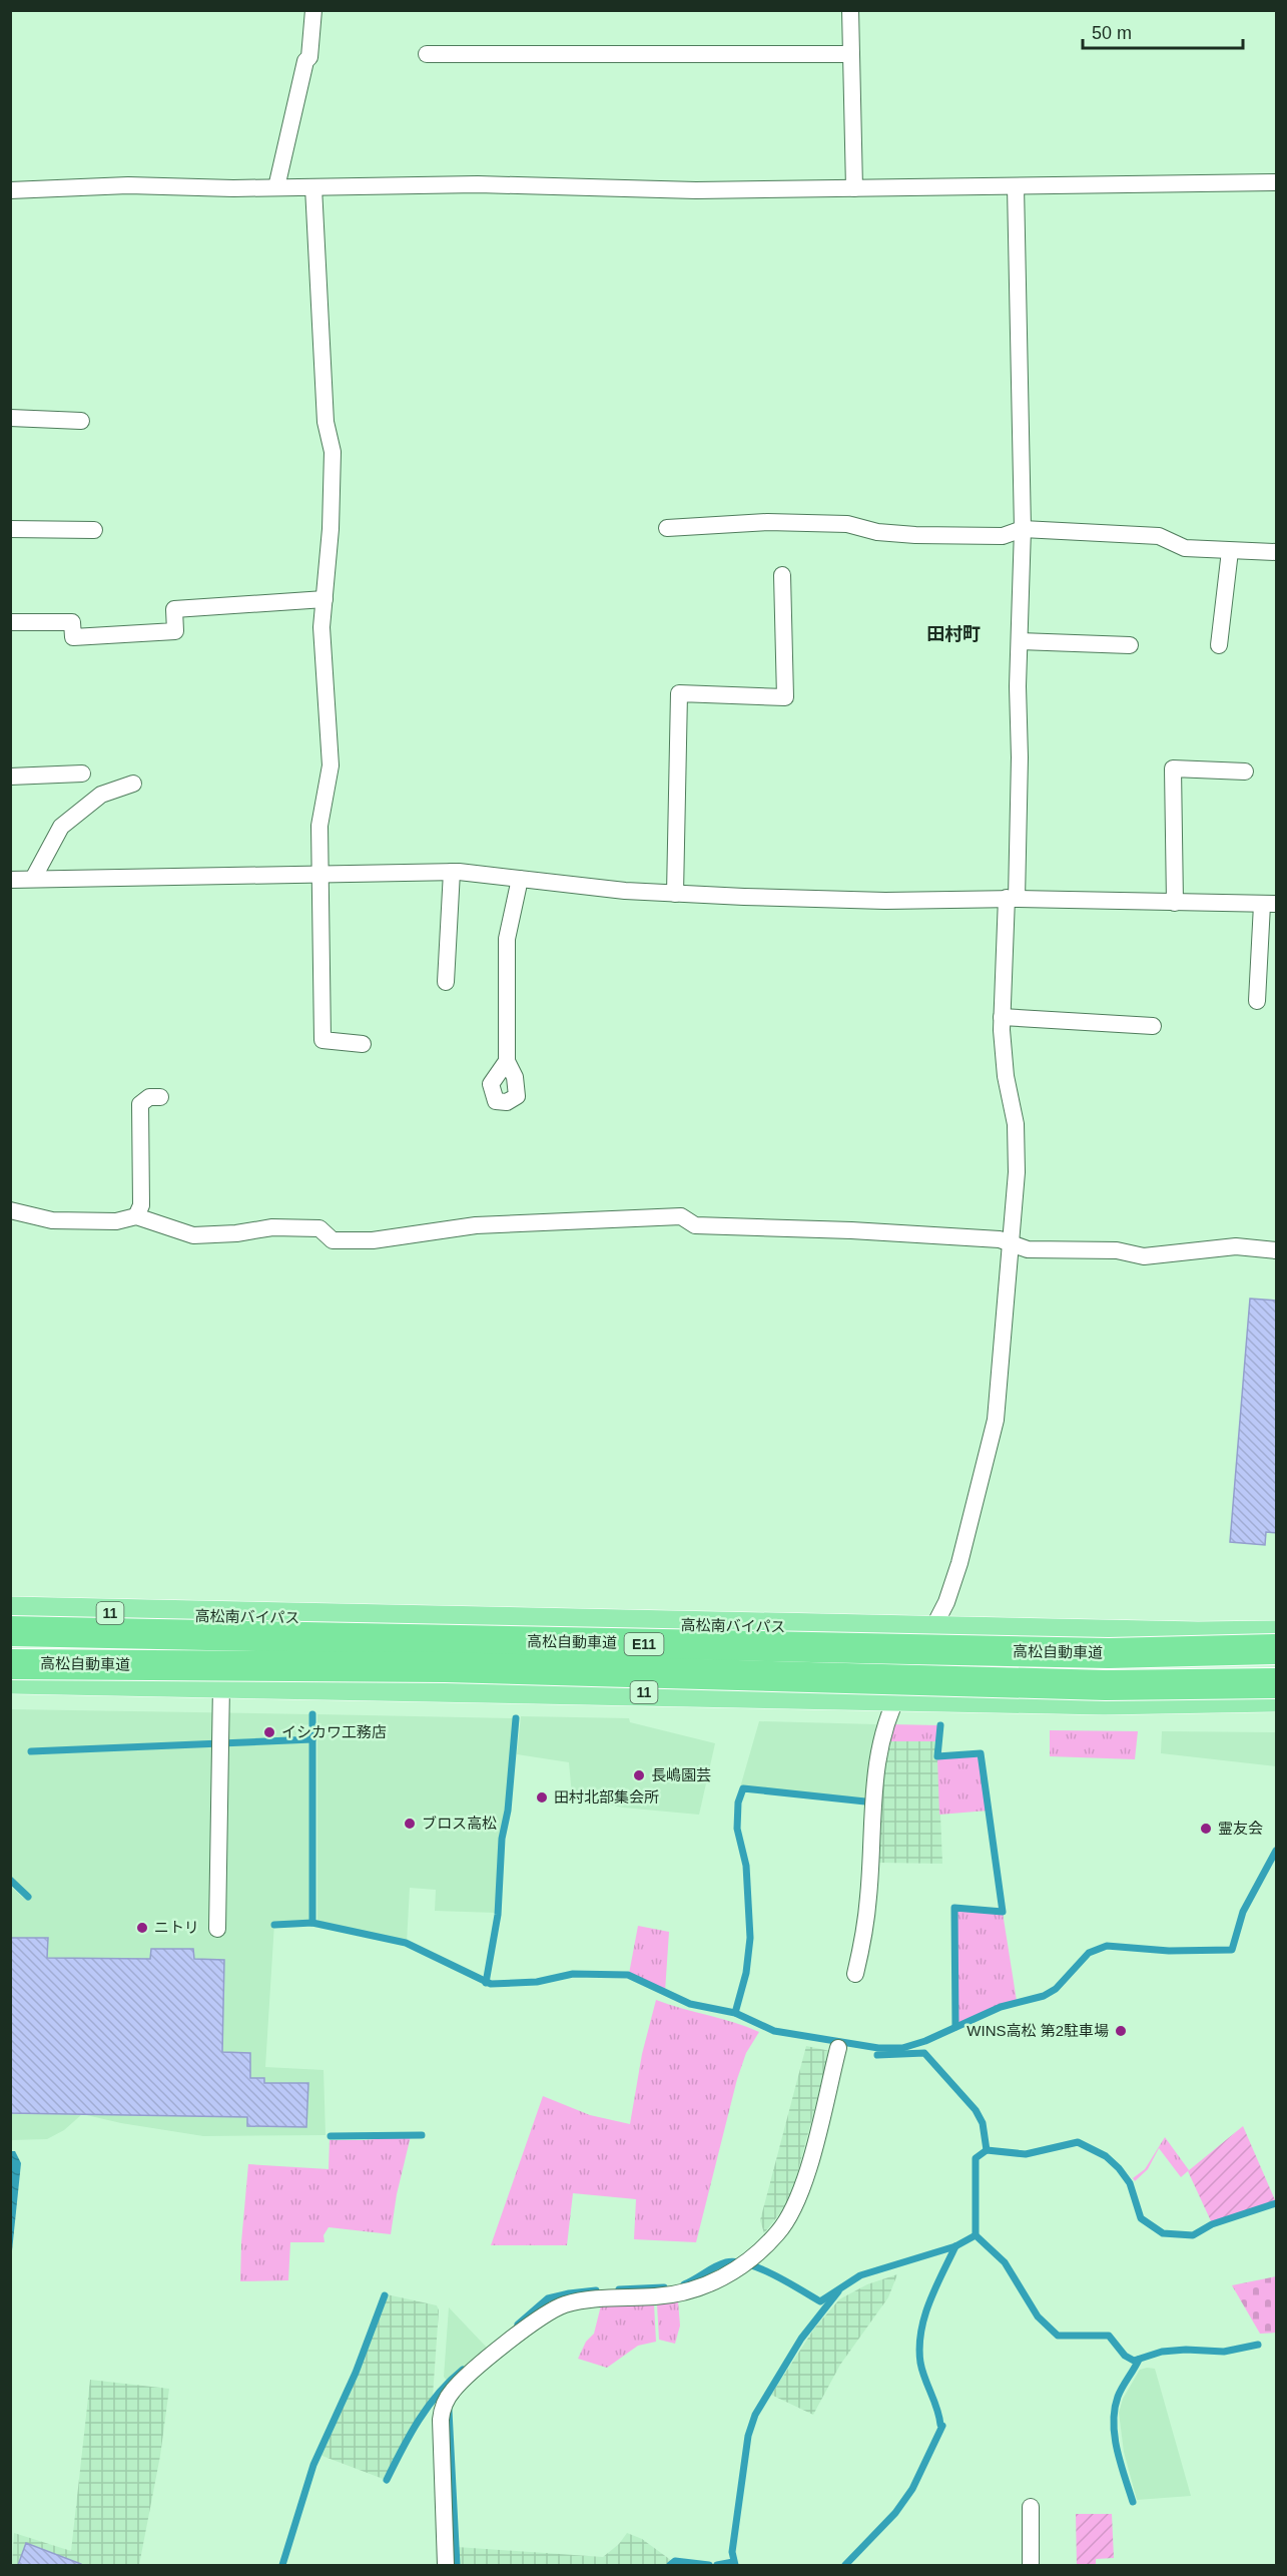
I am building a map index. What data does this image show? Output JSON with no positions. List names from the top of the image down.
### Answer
{
  "streets": {
    "highway": [
      "11",
      "高松南バイパス",
      "高松自動車道",
      "E11"
    ]
  },
  "districts": ["田村町"],
  "places": [
    "イシカワ工務店",
    "長嶋園芸",
    "田村北部集会所",
    "ブロス高松",
    "霊友会",
    "ニトリ",
    "WINS高松 第2駐車場"
  ],
  "scale_bar": "50 m"
}
